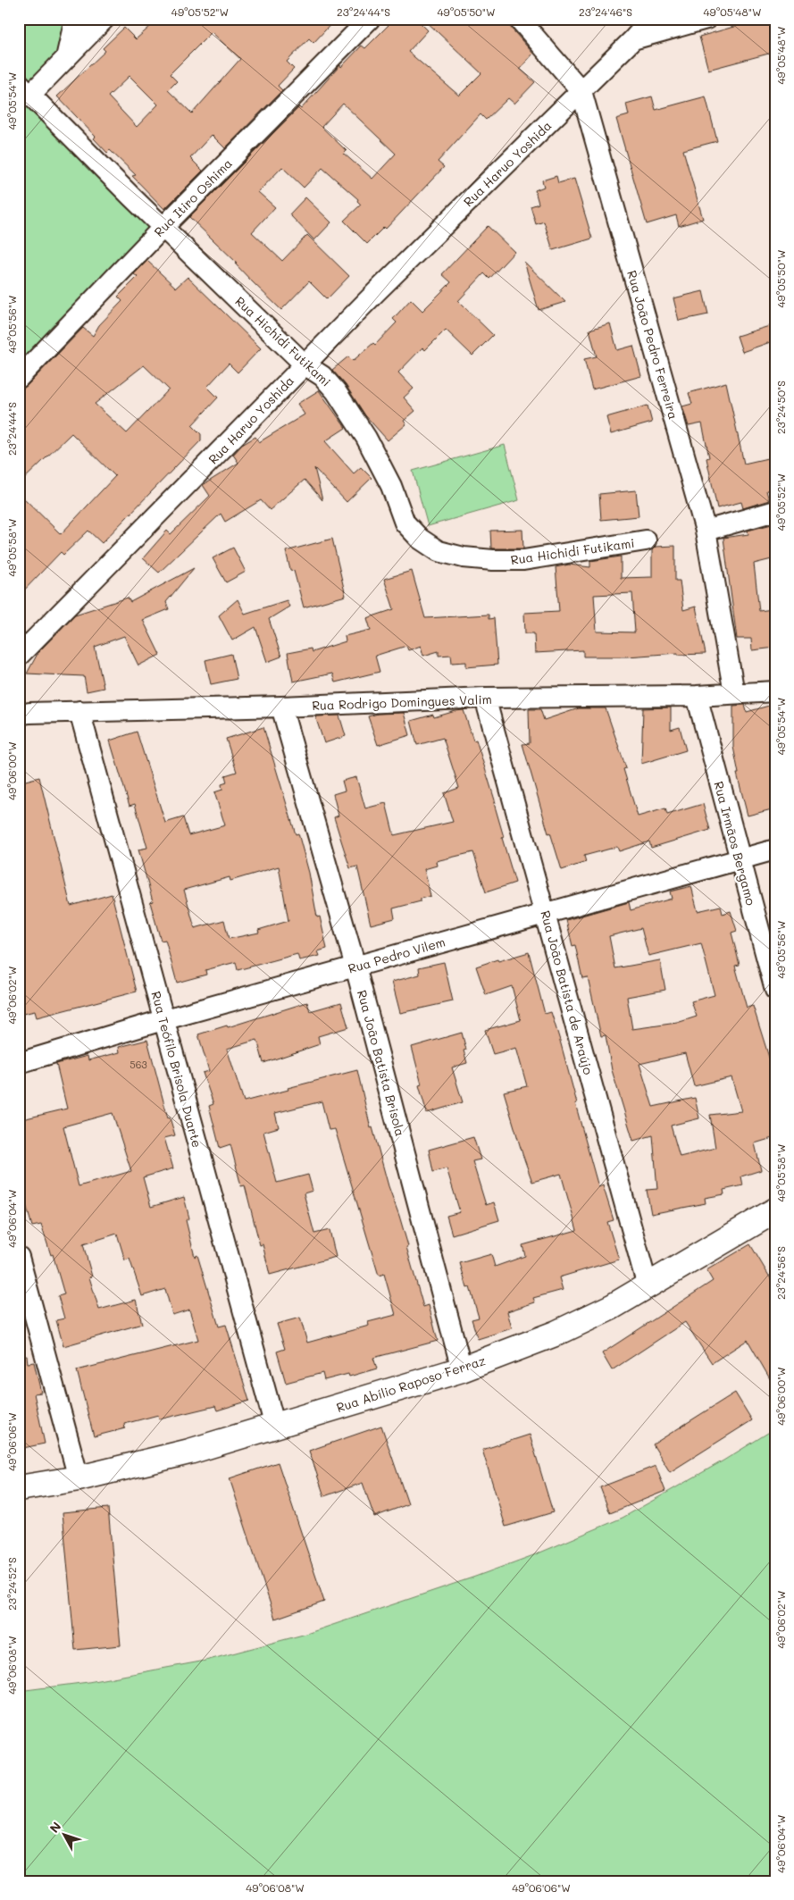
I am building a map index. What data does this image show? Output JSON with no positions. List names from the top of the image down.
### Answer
{
  "streets": {
    "street": [
      "Rua Haruo Yoshida",
      "Rua Itiro Oshima",
      "Rua Hichidi Futikami",
      "Rua João Pedro Ferreira",
      "Rua Rodrigo Domingues Valim",
      "Rua Irmãos Bergamo",
      "Rua Pedro Vilem",
      "Rua João Batista de Araújo",
      "Rua João Batista Brisola",
      "Rua Teófilo Brisola Duarte",
      "Rua Abílio Raposo Ferraz"
    ]
  },
  "crossings": [
    ["Rua Haruo Yoshida", "Rua Hichidi Futikami"],
    ["Rua Haruo Yoshida", "Rua João Pedro Ferreira"],
    ["Rua Itiro Oshima", "Rua Hichidi Futikami"],
    ["Rua João Pedro Ferreira", "Rua Rodrigo Domingues Valim"],
    ["Rua Rodrigo Domingues Valim", "Rua Irmãos Bergamo"],
    ["Rua Rodrigo Domingues Valim", "Rua João Batista de Araújo"],
    ["Rua Rodrigo Domingues Valim", "Rua João Batista Brisola"],
    ["Rua Rodrigo Domingues Valim", "Rua Teófilo Brisola Duarte"],
    ["Rua Irmãos Bergamo", "Rua Pedro Vilem"],
    ["Rua Pedro Vilem", "Rua João Batista de Araújo"],
    ["Rua Pedro Vilem", "Rua João Batista Brisola"],
    ["Rua Pedro Vilem", "Rua Teófilo Brisola Duarte"],
    ["Rua João Batista de Araújo", "Rua Abílio Raposo Ferraz"],
    ["Rua João Batista Brisola", "Rua Abílio Raposo Ferraz"],
    ["Rua Teófilo Brisola Duarte", "Rua Abílio Raposo Ferraz"]
  ],
  "house_numbers": ["563"],
  "north": "top left",
  "coordinates": [
    "49°05'52\"W",
    "23°24'44\"S",
    "49°05'50\"W",
    "23°24'46\"S",
    "49°05'48\"W",
    "49°05'54\"W",
    "49°05'56\"W",
    "23°24'50\"S",
    "49°05'58\"W",
    "49°06'00\"W",
    "49°06'02\"W",
    "49°06'04\"W",
    "23°24'56\"S",
    "49°06'06\"W",
    "23°24'52\"S",
    "49°06'08\"W"
  ]
}
